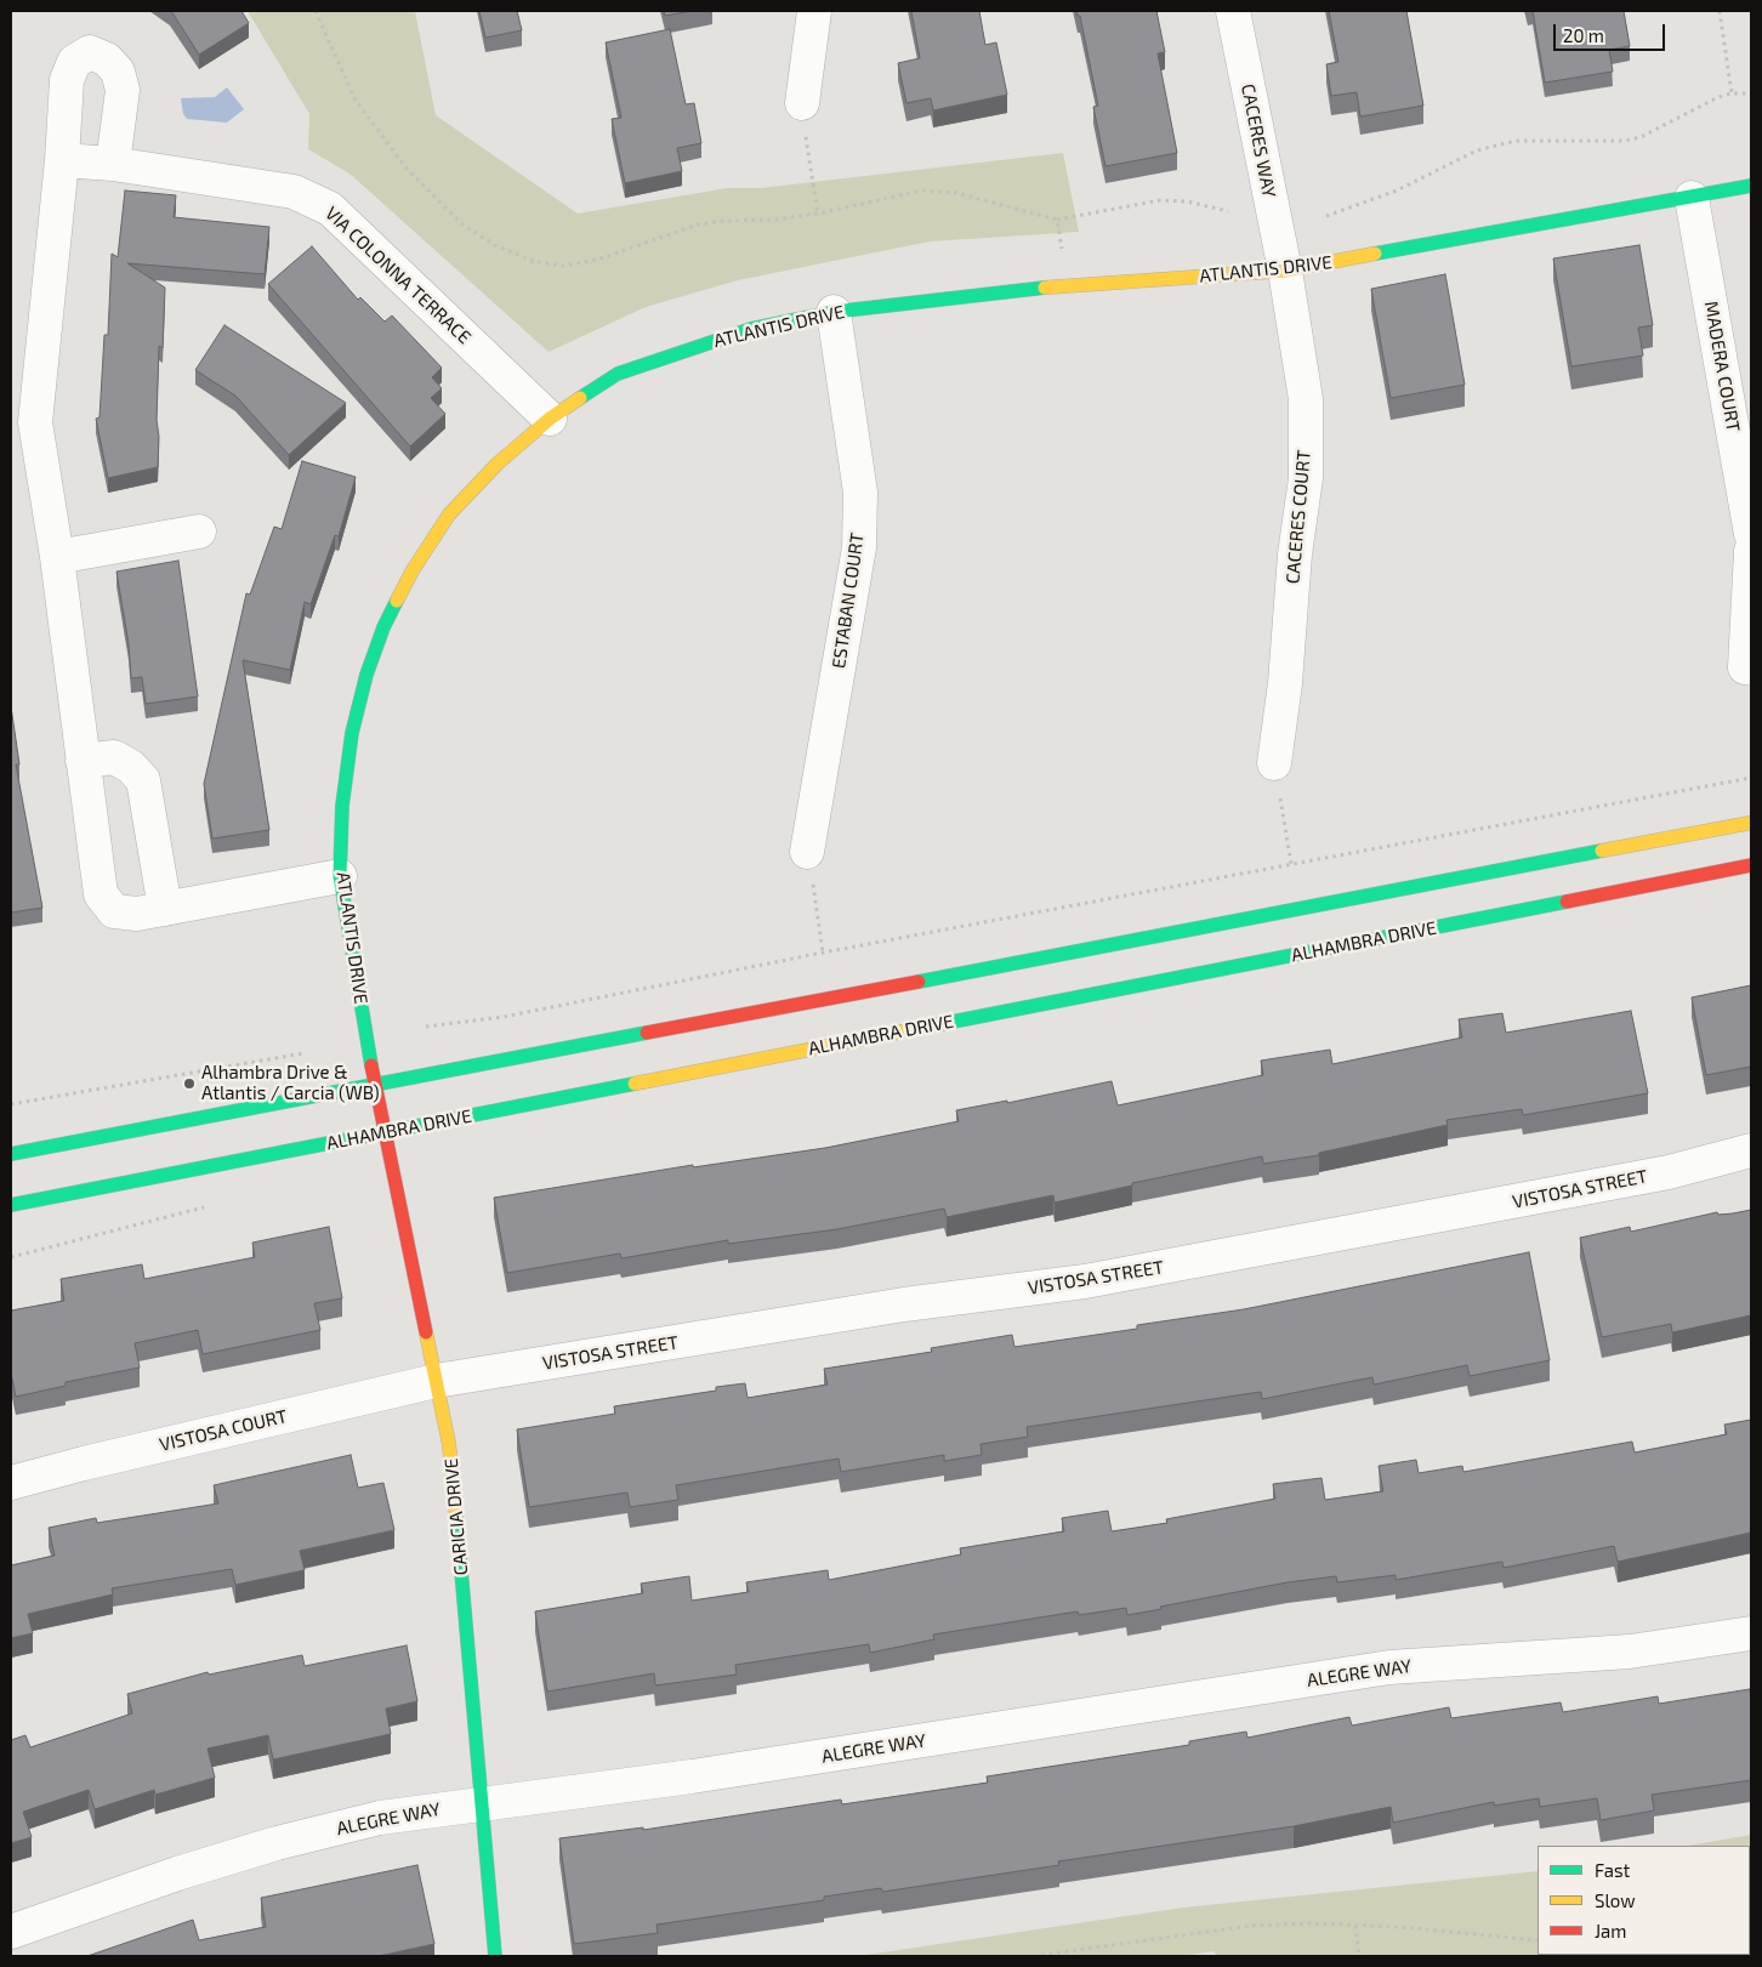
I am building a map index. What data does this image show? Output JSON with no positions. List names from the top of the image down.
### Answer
{
  "streets": {
    "main road": ["ATLANTIS DRIVE", "ALHAMBRA DRIVE", "CARICIA DRIVE"],
    "street": [
      "CACERES WAY",
      "VIA COLONNA TERRACE",
      "MADERA COURT",
      "CACERES COURT",
      "ESTABAN COURT",
      "VISTOSA STREET",
      "VISTOSA COURT",
      "ALEGRE WAY"
    ]
  },
  "crossings": [
    ["CACERES WAY", "ATLANTIS DRIVE"],
    ["CACERES WAY", "CACERES COURT"],
    ["ATLANTIS DRIVE", "VIA COLONNA TERRACE"],
    ["ATLANTIS DRIVE", "MADERA COURT"],
    ["ATLANTIS DRIVE", "CACERES COURT"],
    ["ATLANTIS DRIVE", "ESTABAN COURT"],
    ["ATLANTIS DRIVE", "CARICIA DRIVE"],
    ["ALHAMBRA DRIVE", "CARICIA DRIVE"],
    ["VISTOSA STREET", "VISTOSA COURT"],
    ["VISTOSA STREET", "CARICIA DRIVE"],
    ["VISTOSA COURT", "CARICIA DRIVE"],
    ["CARICIA DRIVE", "ALEGRE WAY"]
  ],
  "places": ["Alhambra Drive & Atlantis / Carcia (WB)"],
  "legend": ["Fast", "Slow", "Jam"],
  "scale_bar": "20 m"
}
